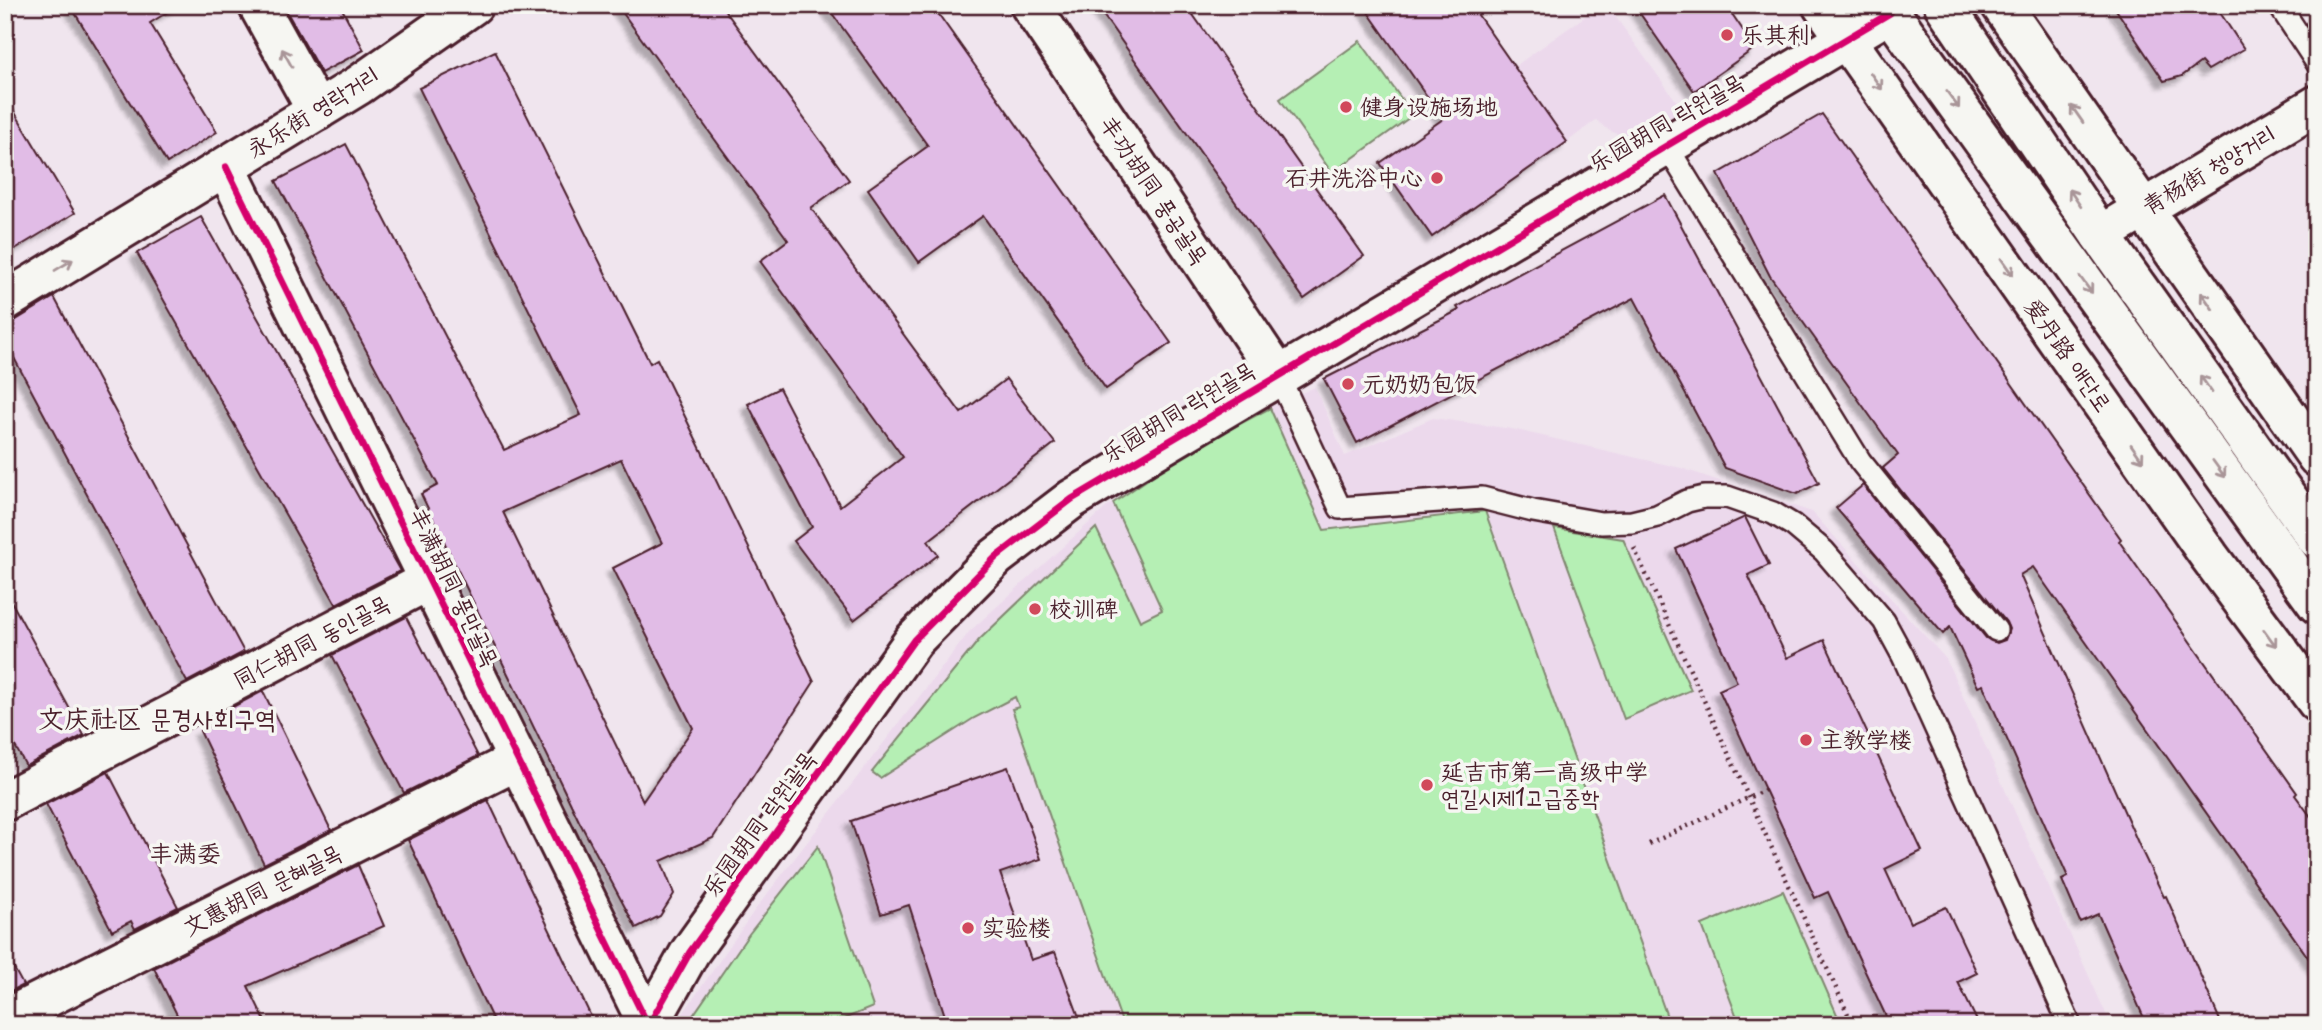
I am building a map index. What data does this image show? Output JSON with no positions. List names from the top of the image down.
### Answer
{
  "streets": {
    "street": [
      "永乐街 영락거리",
      "乐园胡同 락원골목",
      "青杨街 청양거리",
      "丰功胡同 풍공골목",
      "爱丹路 애단로",
      "丰满胡同 풍만골목",
      "同仁胡同 동인골목",
      "文惠胡同 문혜골목"
    ]
  },
  "crossings": [
    ["永乐街 영락거리", "丰满胡同 풍만골목"],
    ["乐园胡同 락원골목", "丰功胡同 풍공골목"],
    ["乐园胡同 락원골목", "爱丹路 애단로"],
    ["乐园胡同 락원골목", "丰满胡同 풍만골목"],
    ["丰满胡同 풍만골목", "同仁胡同 동인골목"],
    ["丰满胡同 풍만골목", "文惠胡同 문혜골목"]
  ],
  "one_way": ["永乐街 영락거리"],
  "districts": ["文庆社区 문경사회구역", "丰满委"],
  "places": [
    "乐其利",
    "健身设施场地",
    "石井洗浴中心",
    "元奶奶包饭",
    "校训碑",
    "主教学楼",
    "延吉市第一高级中学 연길시제1고급중학",
    "实验楼"
  ]
}
